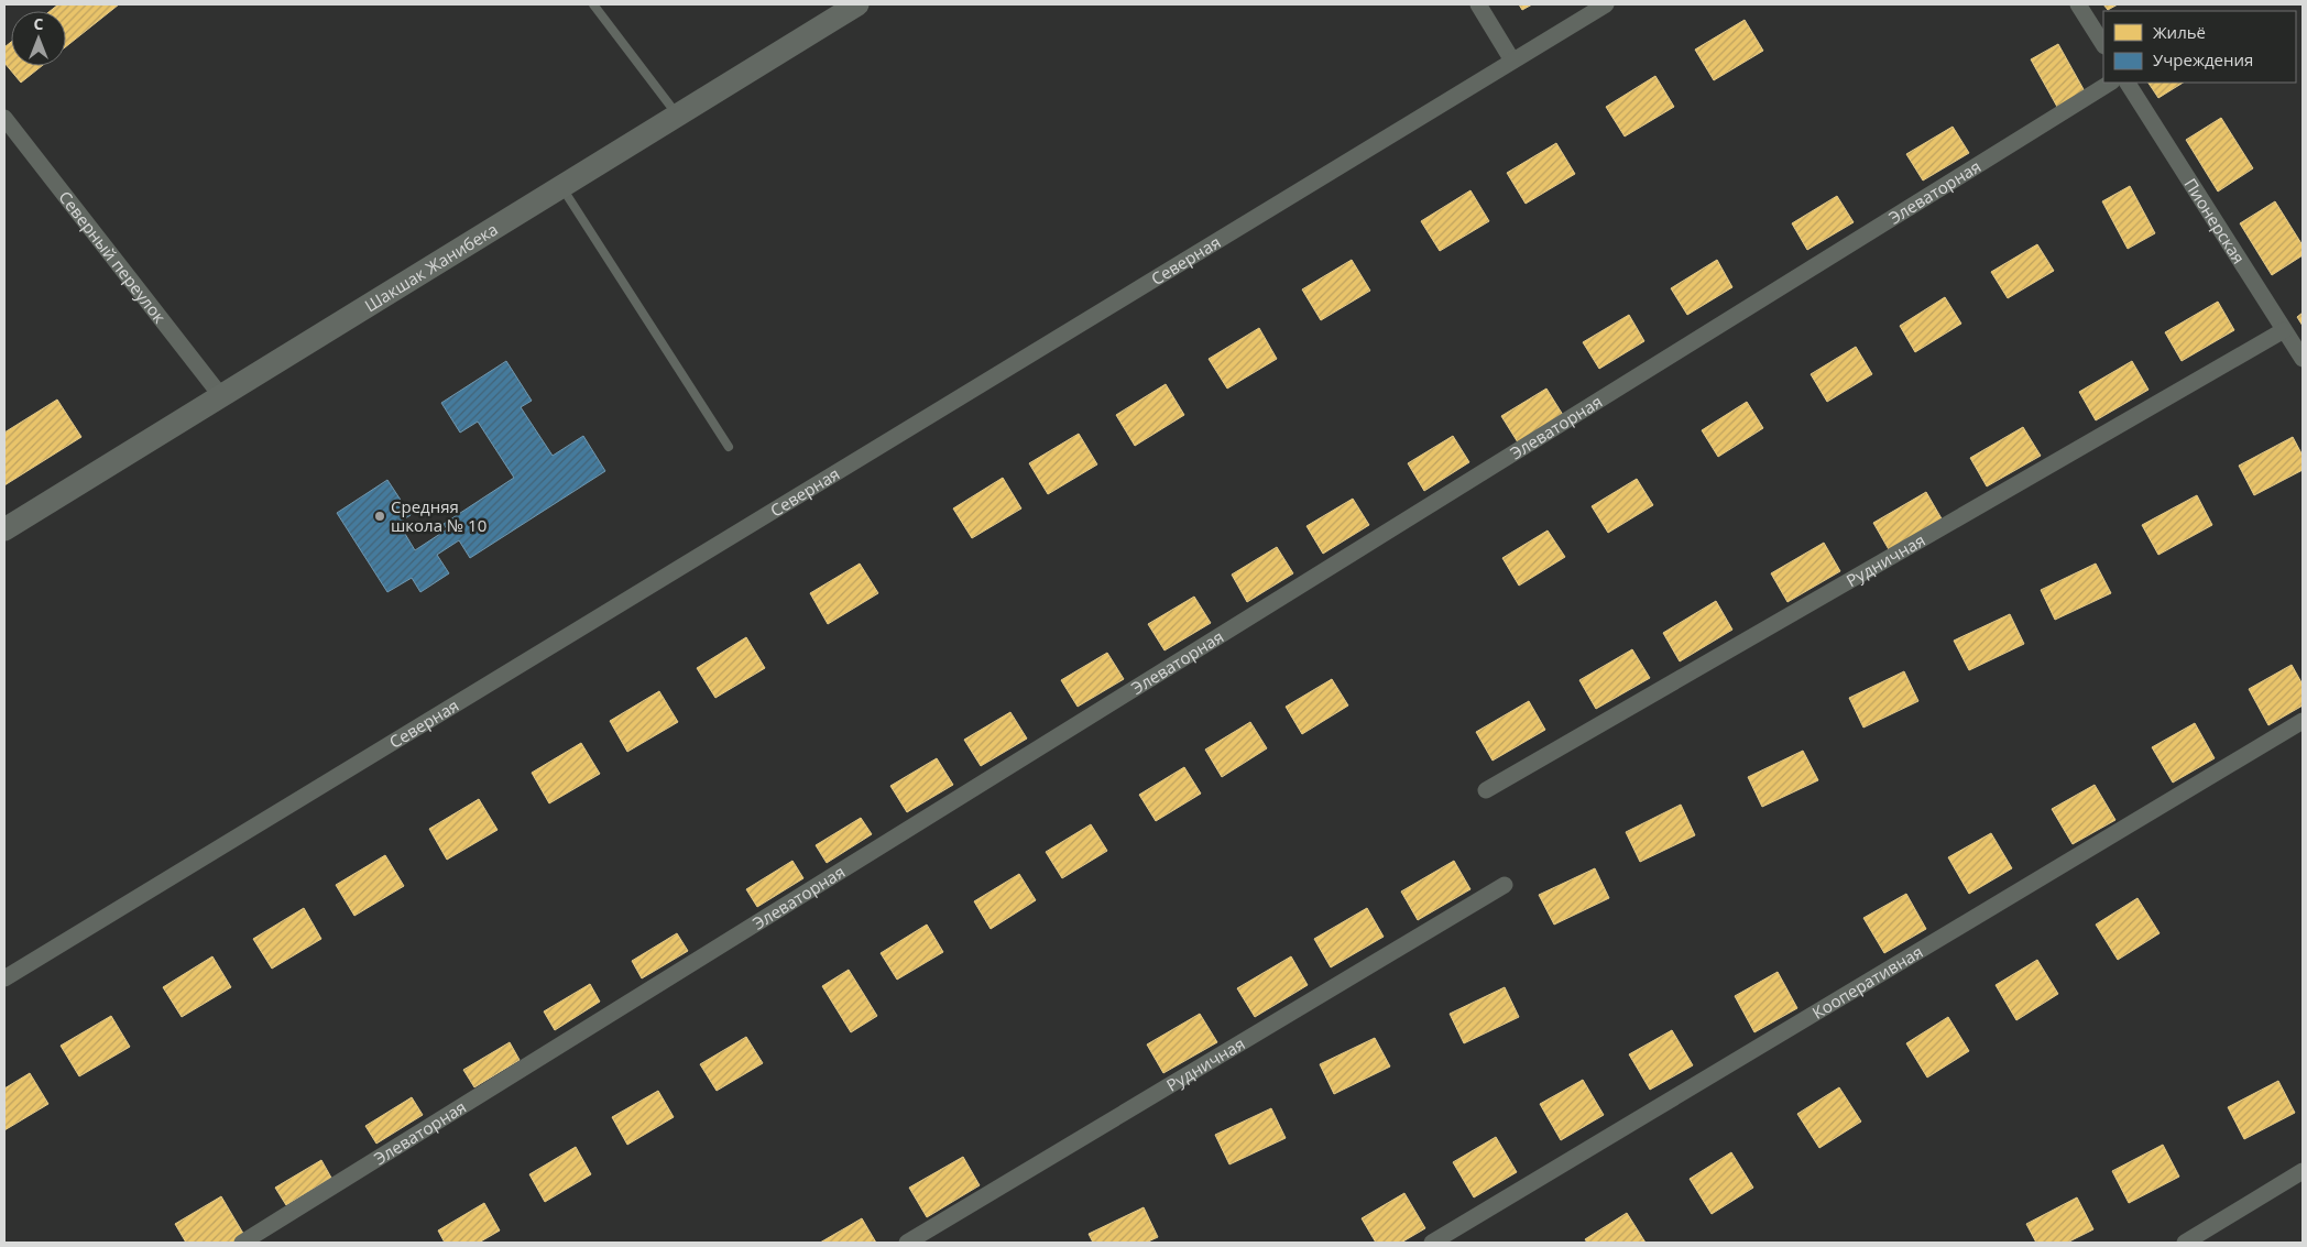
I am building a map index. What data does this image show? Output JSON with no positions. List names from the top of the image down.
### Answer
{
  "streets": {
    "main road": ["Шакшак Жанибека"],
    "street": [
      "Элеваторная",
      "Пионерская",
      "Северный переулок",
      "Северная",
      "Рудничная",
      "Кооперативная"
    ]
  },
  "crossings": [
    ["Пионерская", "Рудничная"],
    ["Северный переулок", "Шакшак Жанибека"]
  ],
  "places": ["Средняя школа № 10"],
  "legend": ["Жильё", "Учреждения"],
  "north": "top"
}
